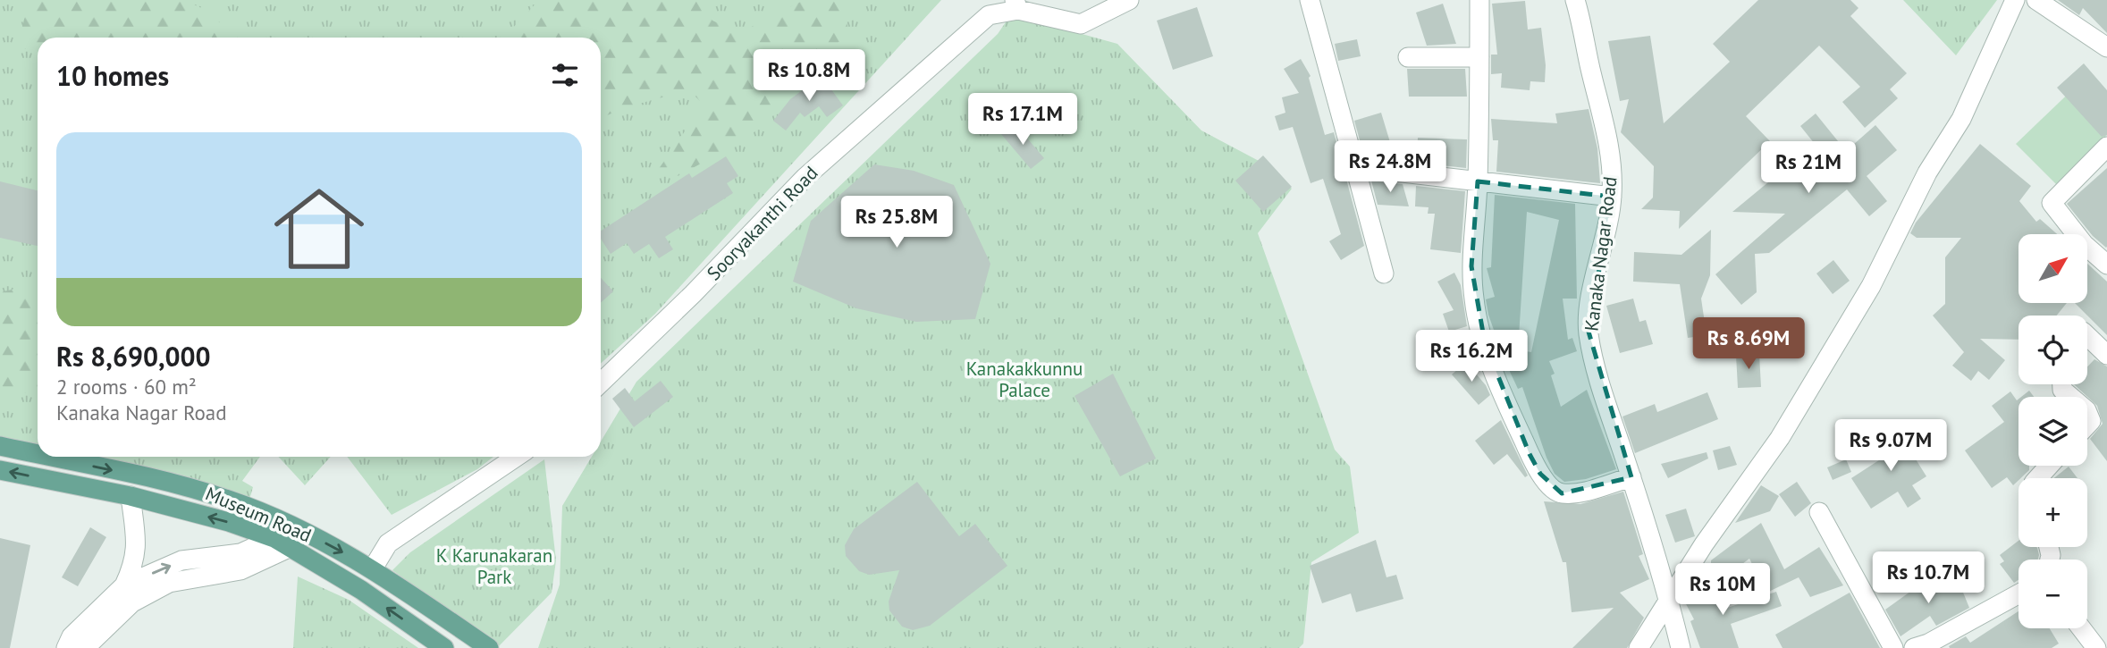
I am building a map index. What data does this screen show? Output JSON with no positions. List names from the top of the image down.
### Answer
{
  "streets": {
    "main road": ["Museum Road"],
    "street": ["Sooryakanthi Road", "Kanaka Nagar Road"]
  },
  "parks": ["Kanakakkunnu Palace", "K Karunakaran Park"],
  "north": "top right",
  "page": {
    "heading": "10 homes",
    "price": [
      "Rs 10.8M",
      "Rs 17.1M",
      "Rs 24.8M",
      "Rs 21M",
      "Rs 25.8M",
      "Rs 8.69M",
      "Rs 16.2M",
      "Rs 9.07M",
      "Rs 10.7M",
      "Rs 10M"
    ],
    "list": [
      {
        "name": "Rs 8,690,000",
        "note": "2 rooms · 60 m² · Kanaka Nagar Road"
      }
    ],
    "map_buttons": ["+", "−"]
  }
}
